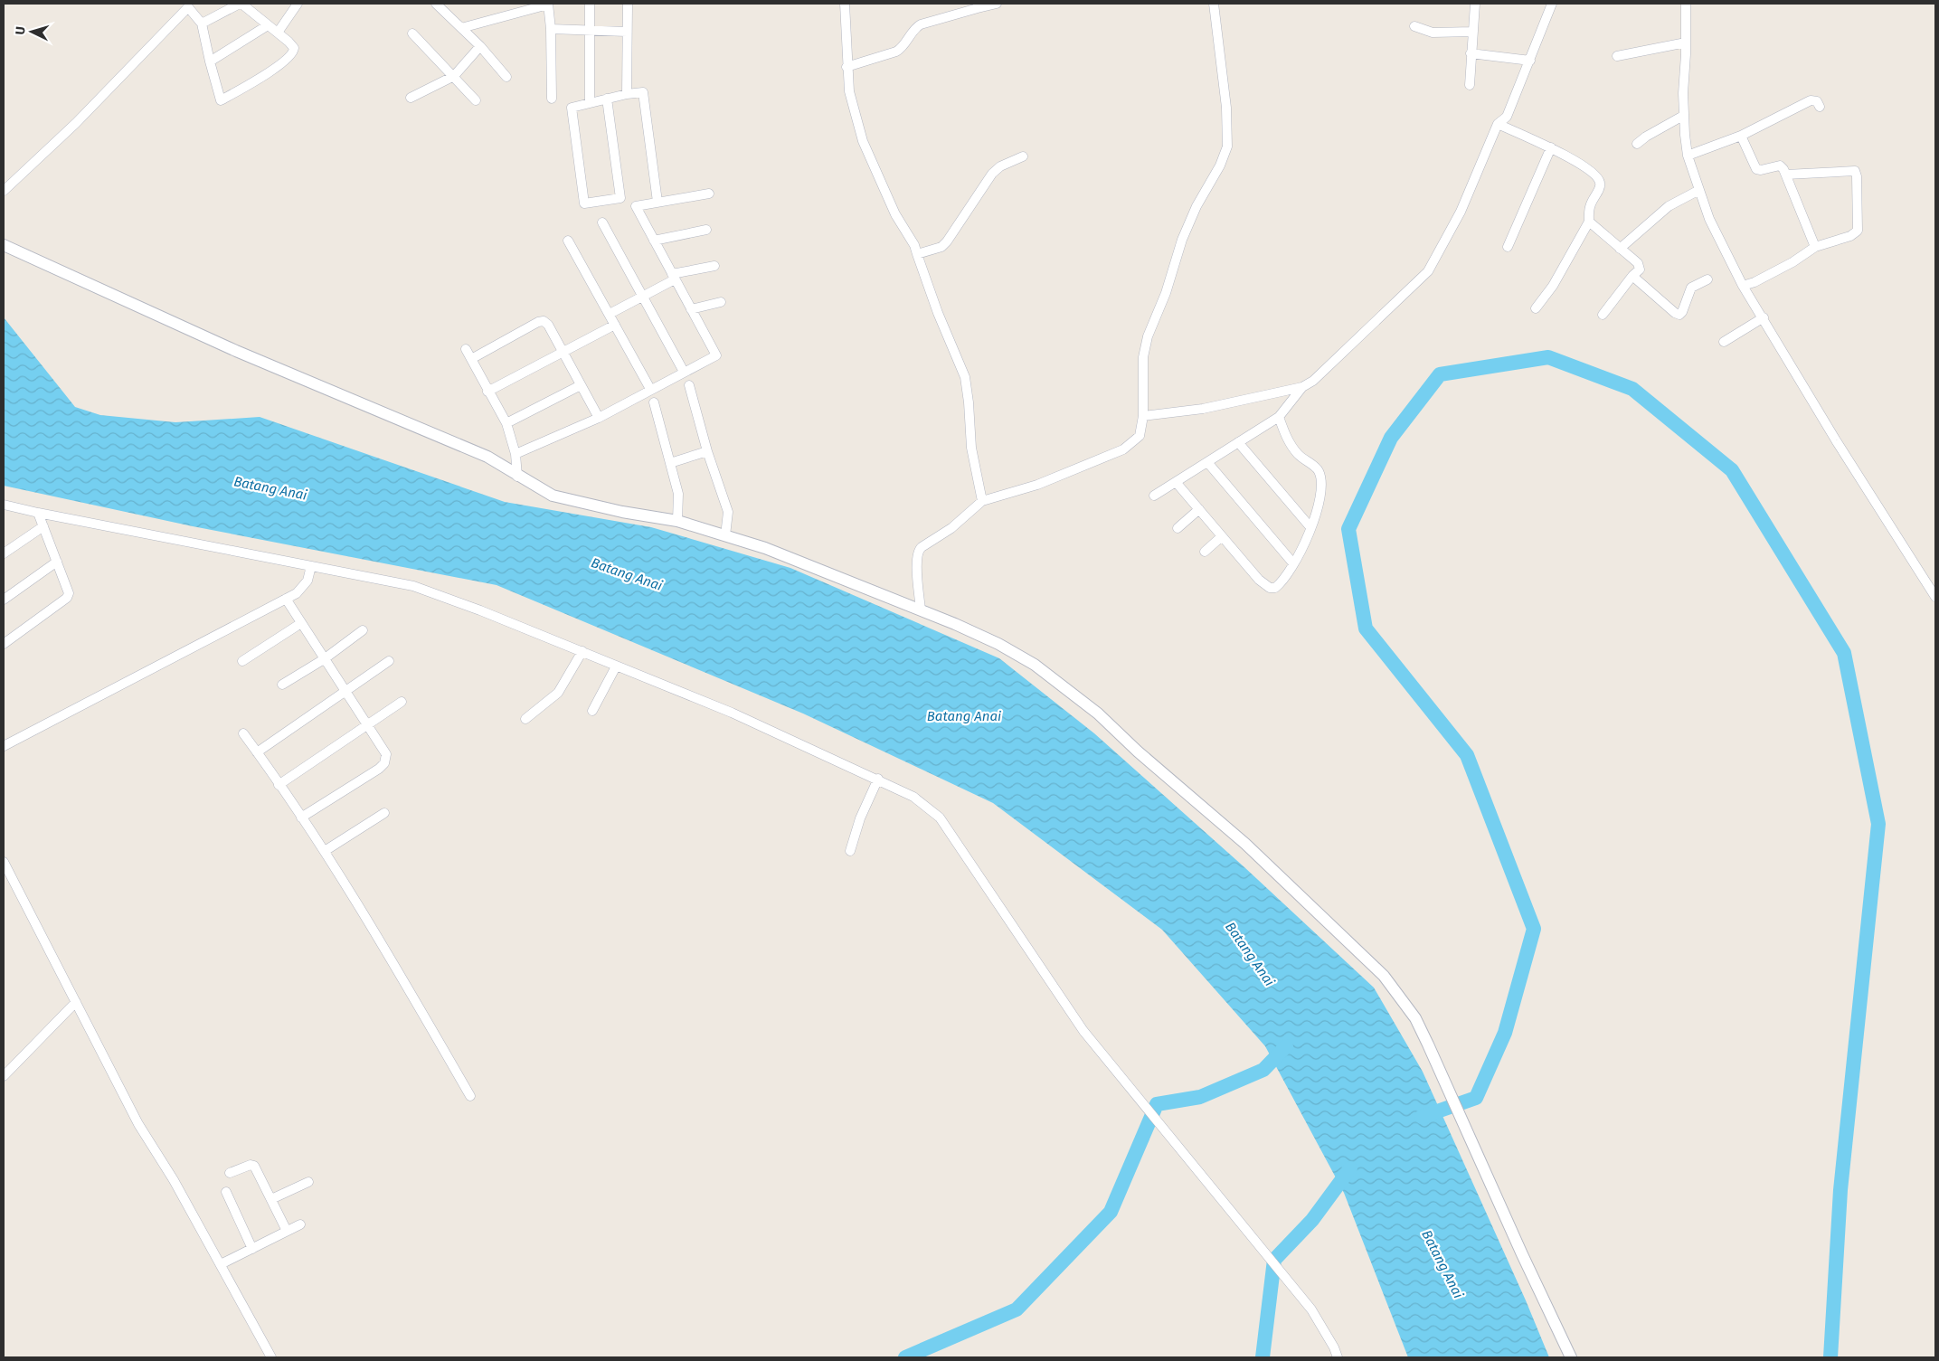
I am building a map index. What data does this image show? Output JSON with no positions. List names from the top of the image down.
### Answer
{
  "water": ["Batang Anai"],
  "north": "left"
}
